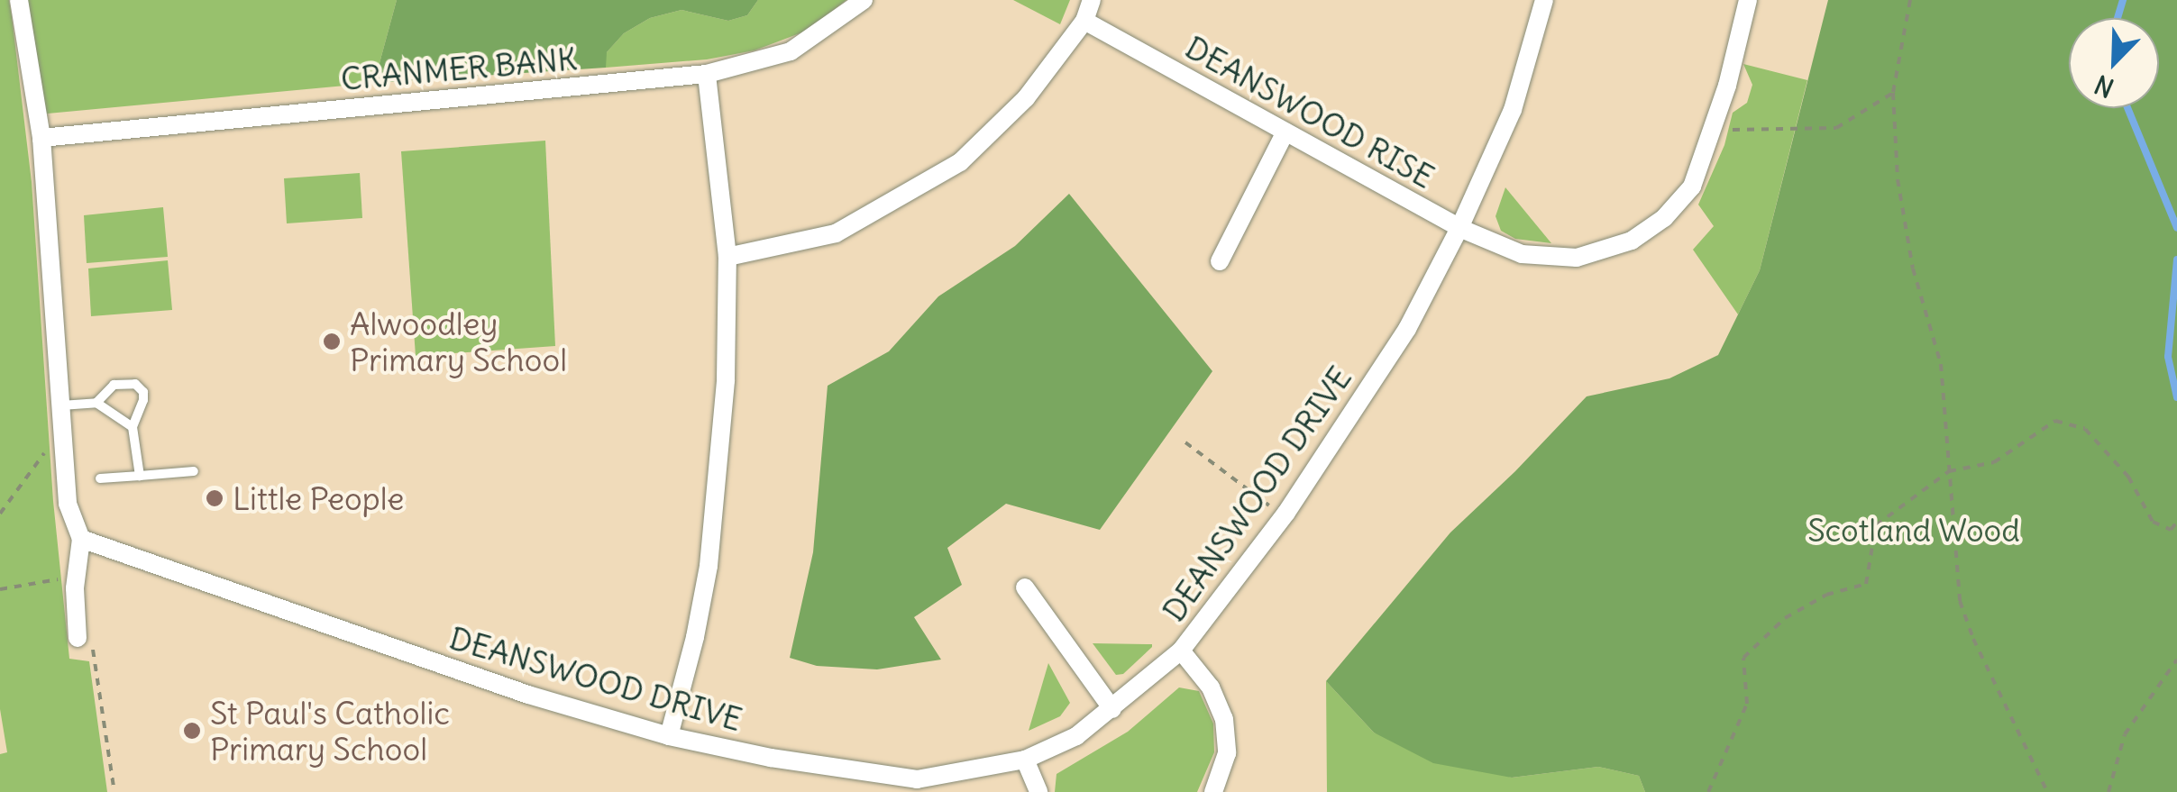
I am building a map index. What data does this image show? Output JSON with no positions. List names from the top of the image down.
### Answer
{
  "streets": {
    "street": ["CRANMER BANK", "DEANSWOOD RISE", "DEANSWOOD DRIVE"]
  },
  "crossings": [
    ["DEANSWOOD RISE", "DEANSWOOD DRIVE"]
  ],
  "parks": ["Scotland Wood"],
  "places": ["Alwoodley Primary School", "Little People", "St Paul's Catholic Primary School"],
  "north": "bottom left"
}
